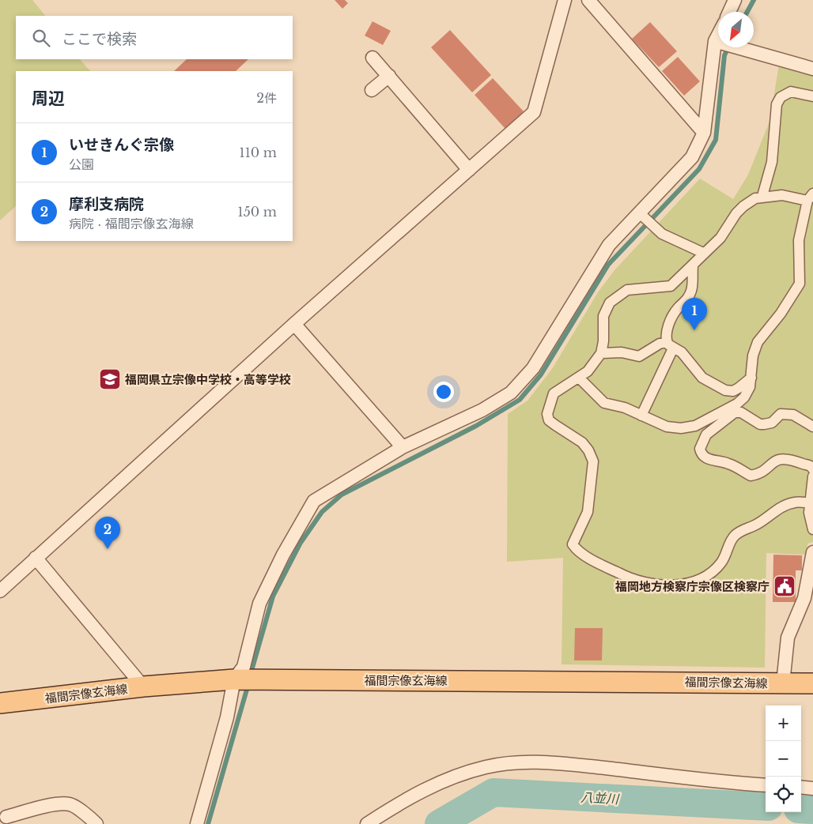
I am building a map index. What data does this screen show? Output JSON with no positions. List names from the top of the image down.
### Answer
{
  "streets": {
    "main road": ["福間宗像玄海線"]
  },
  "water": ["八並川"],
  "places": {
    "school or university": ["福岡県立宗像中学校・高等学校"],
    "public building": ["福岡地方検察庁宗像区検察庁"]
  },
  "north": "bottom left",
  "page": {
    "search": "ここで検索",
    "heading": ["周辺", "2件"],
    "list": [
      {
        "mark": "1",
        "name": "いせきんぐ宗像",
        "note": "公園",
        "value": "110 m"
      },
      {
        "mark": "2",
        "name": "摩利支病院",
        "note": "病院 · 福間宗像玄海線",
        "value": "150 m"
      }
    ],
    "pins": ["1", "2"],
    "map_buttons": ["+", "−"]
  }
}
